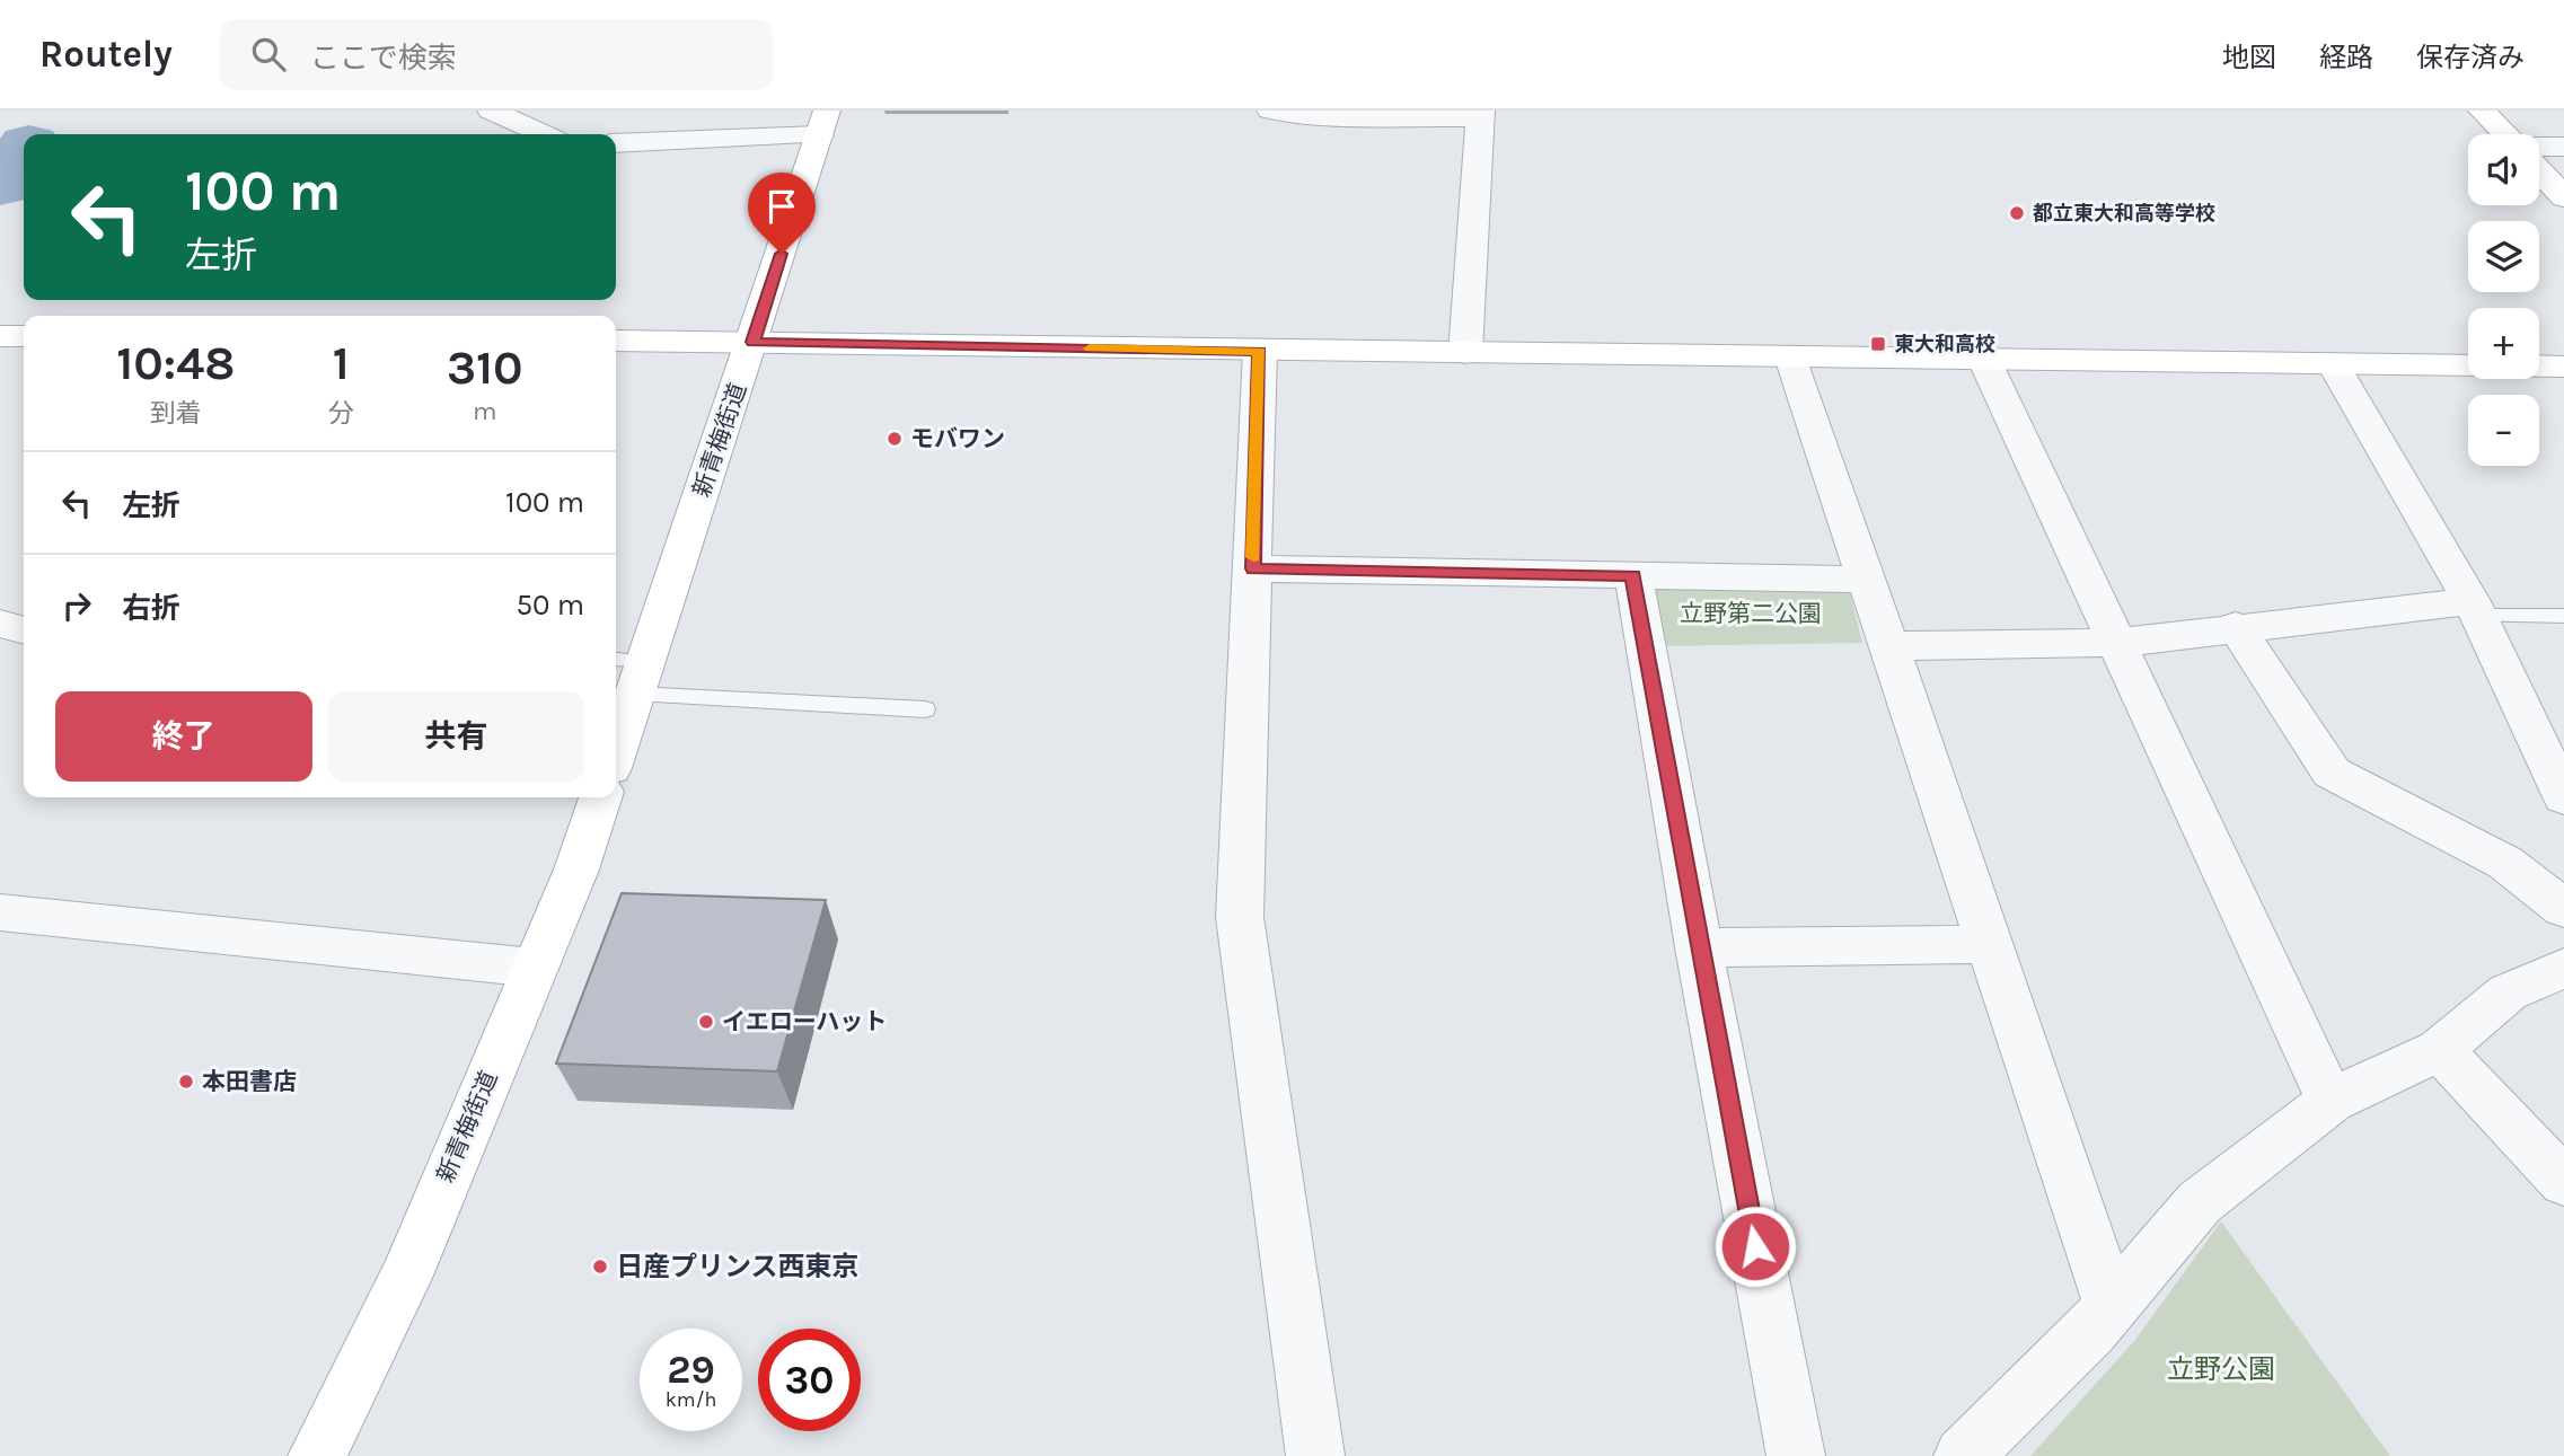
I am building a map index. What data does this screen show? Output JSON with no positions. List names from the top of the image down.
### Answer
{
  "streets": {
    "street": ["新青梅街道"]
  },
  "parks": ["立野第二公園", "立野公園"],
  "places": {
    "other": [
      "都立東大和高等学校",
      "モバワン",
      "イエローハット",
      "本田書店",
      "日産プリンス西東京"
    ],
    "transit": ["東大和高校"]
  },
  "page": {
    "header": "Routely",
    "search": "ここで検索",
    "nav": ["地図", "経路", "保存済み"],
    "map_buttons": ["+", "−"],
    "turn": ["100 m", "左折"],
    "eta": [
      "10:48",
      "到着",
      "1",
      "分",
      "310",
      "m"
    ],
    "list": [
      {
        "name": "左折",
        "value": "100 m"
      },
      {
        "name": "右折",
        "value": "50 m"
      }
    ],
    "buttons": ["終了", "共有"],
    "speed": "29 km/h",
    "limit": "30"
  }
}
